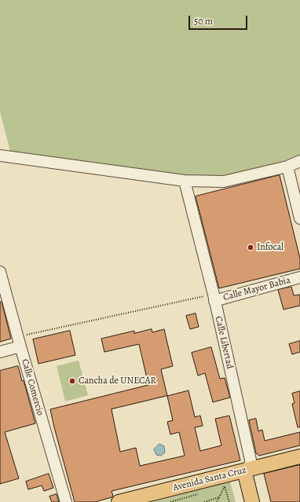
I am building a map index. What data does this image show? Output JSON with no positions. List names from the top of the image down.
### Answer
{
  "streets": {
    "main road": ["Avenida Santa Cruz"],
    "street": ["Calle Mayor Babia", "Calle Libertad", "Calle Comercio"]
  },
  "crossings": [
    ["Calle Mayor Babia", "Calle Libertad"],
    ["Calle Libertad", "Avenida Santa Cruz"]
  ],
  "places": ["Infocal", "Cancha de UNECAR"],
  "scale_bar": "50 m"
}
